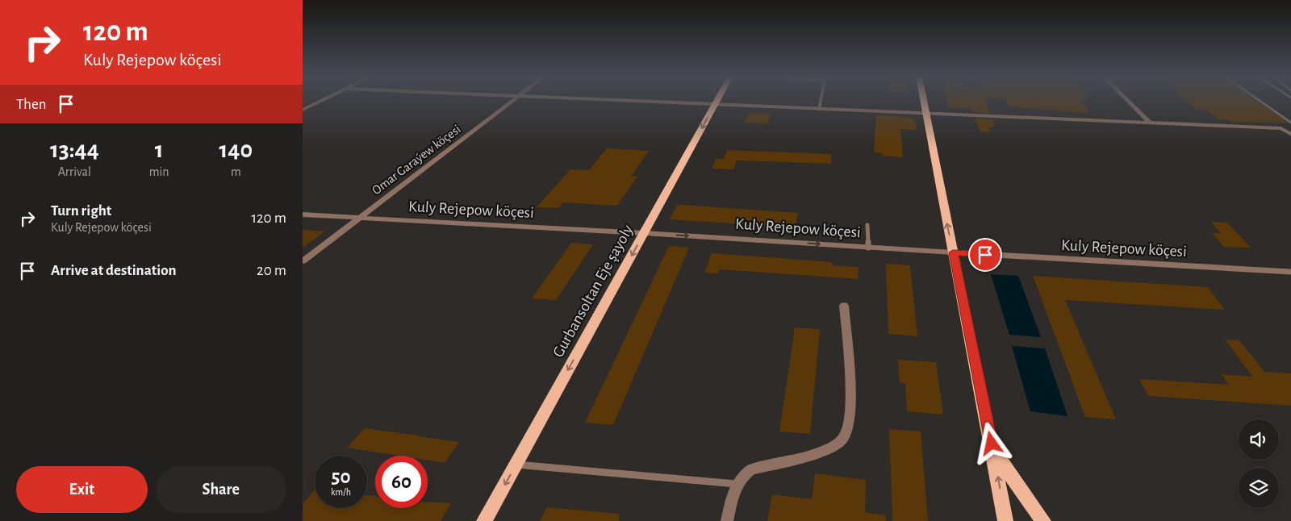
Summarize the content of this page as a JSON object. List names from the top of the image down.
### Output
{
  "streets": {
    "main road": ["Gurbansoltan Eje şayoly"],
    "street": ["Omar Garaýew köçesi", "Kuly Rejepow köçesi"]
  },
  "crossings": [
    ["Omar Garaýew köçesi", "Kuly Rejepow köçesi"],
    ["Kuly Rejepow köçesi", "Gurbansoltan Eje şayoly"]
  ],
  "one_way": ["Gurbansoltan Eje şayoly"],
  "page": {
    "turn": ["120 m", "Kuly Rejepow köçesi"],
    "then": "Then",
    "eta": [
      "13:44",
      "Arrival",
      "1",
      "min",
      "140",
      "m"
    ],
    "list": [
      {
        "name": "Turn right",
        "note": "Kuly Rejepow köçesi",
        "value": "120 m"
      },
      {
        "name": "Arrive at destination",
        "value": "20 m"
      }
    ],
    "speed": "50 km/h",
    "limit": "60",
    "buttons": ["Exit", "Share"]
  }
}
